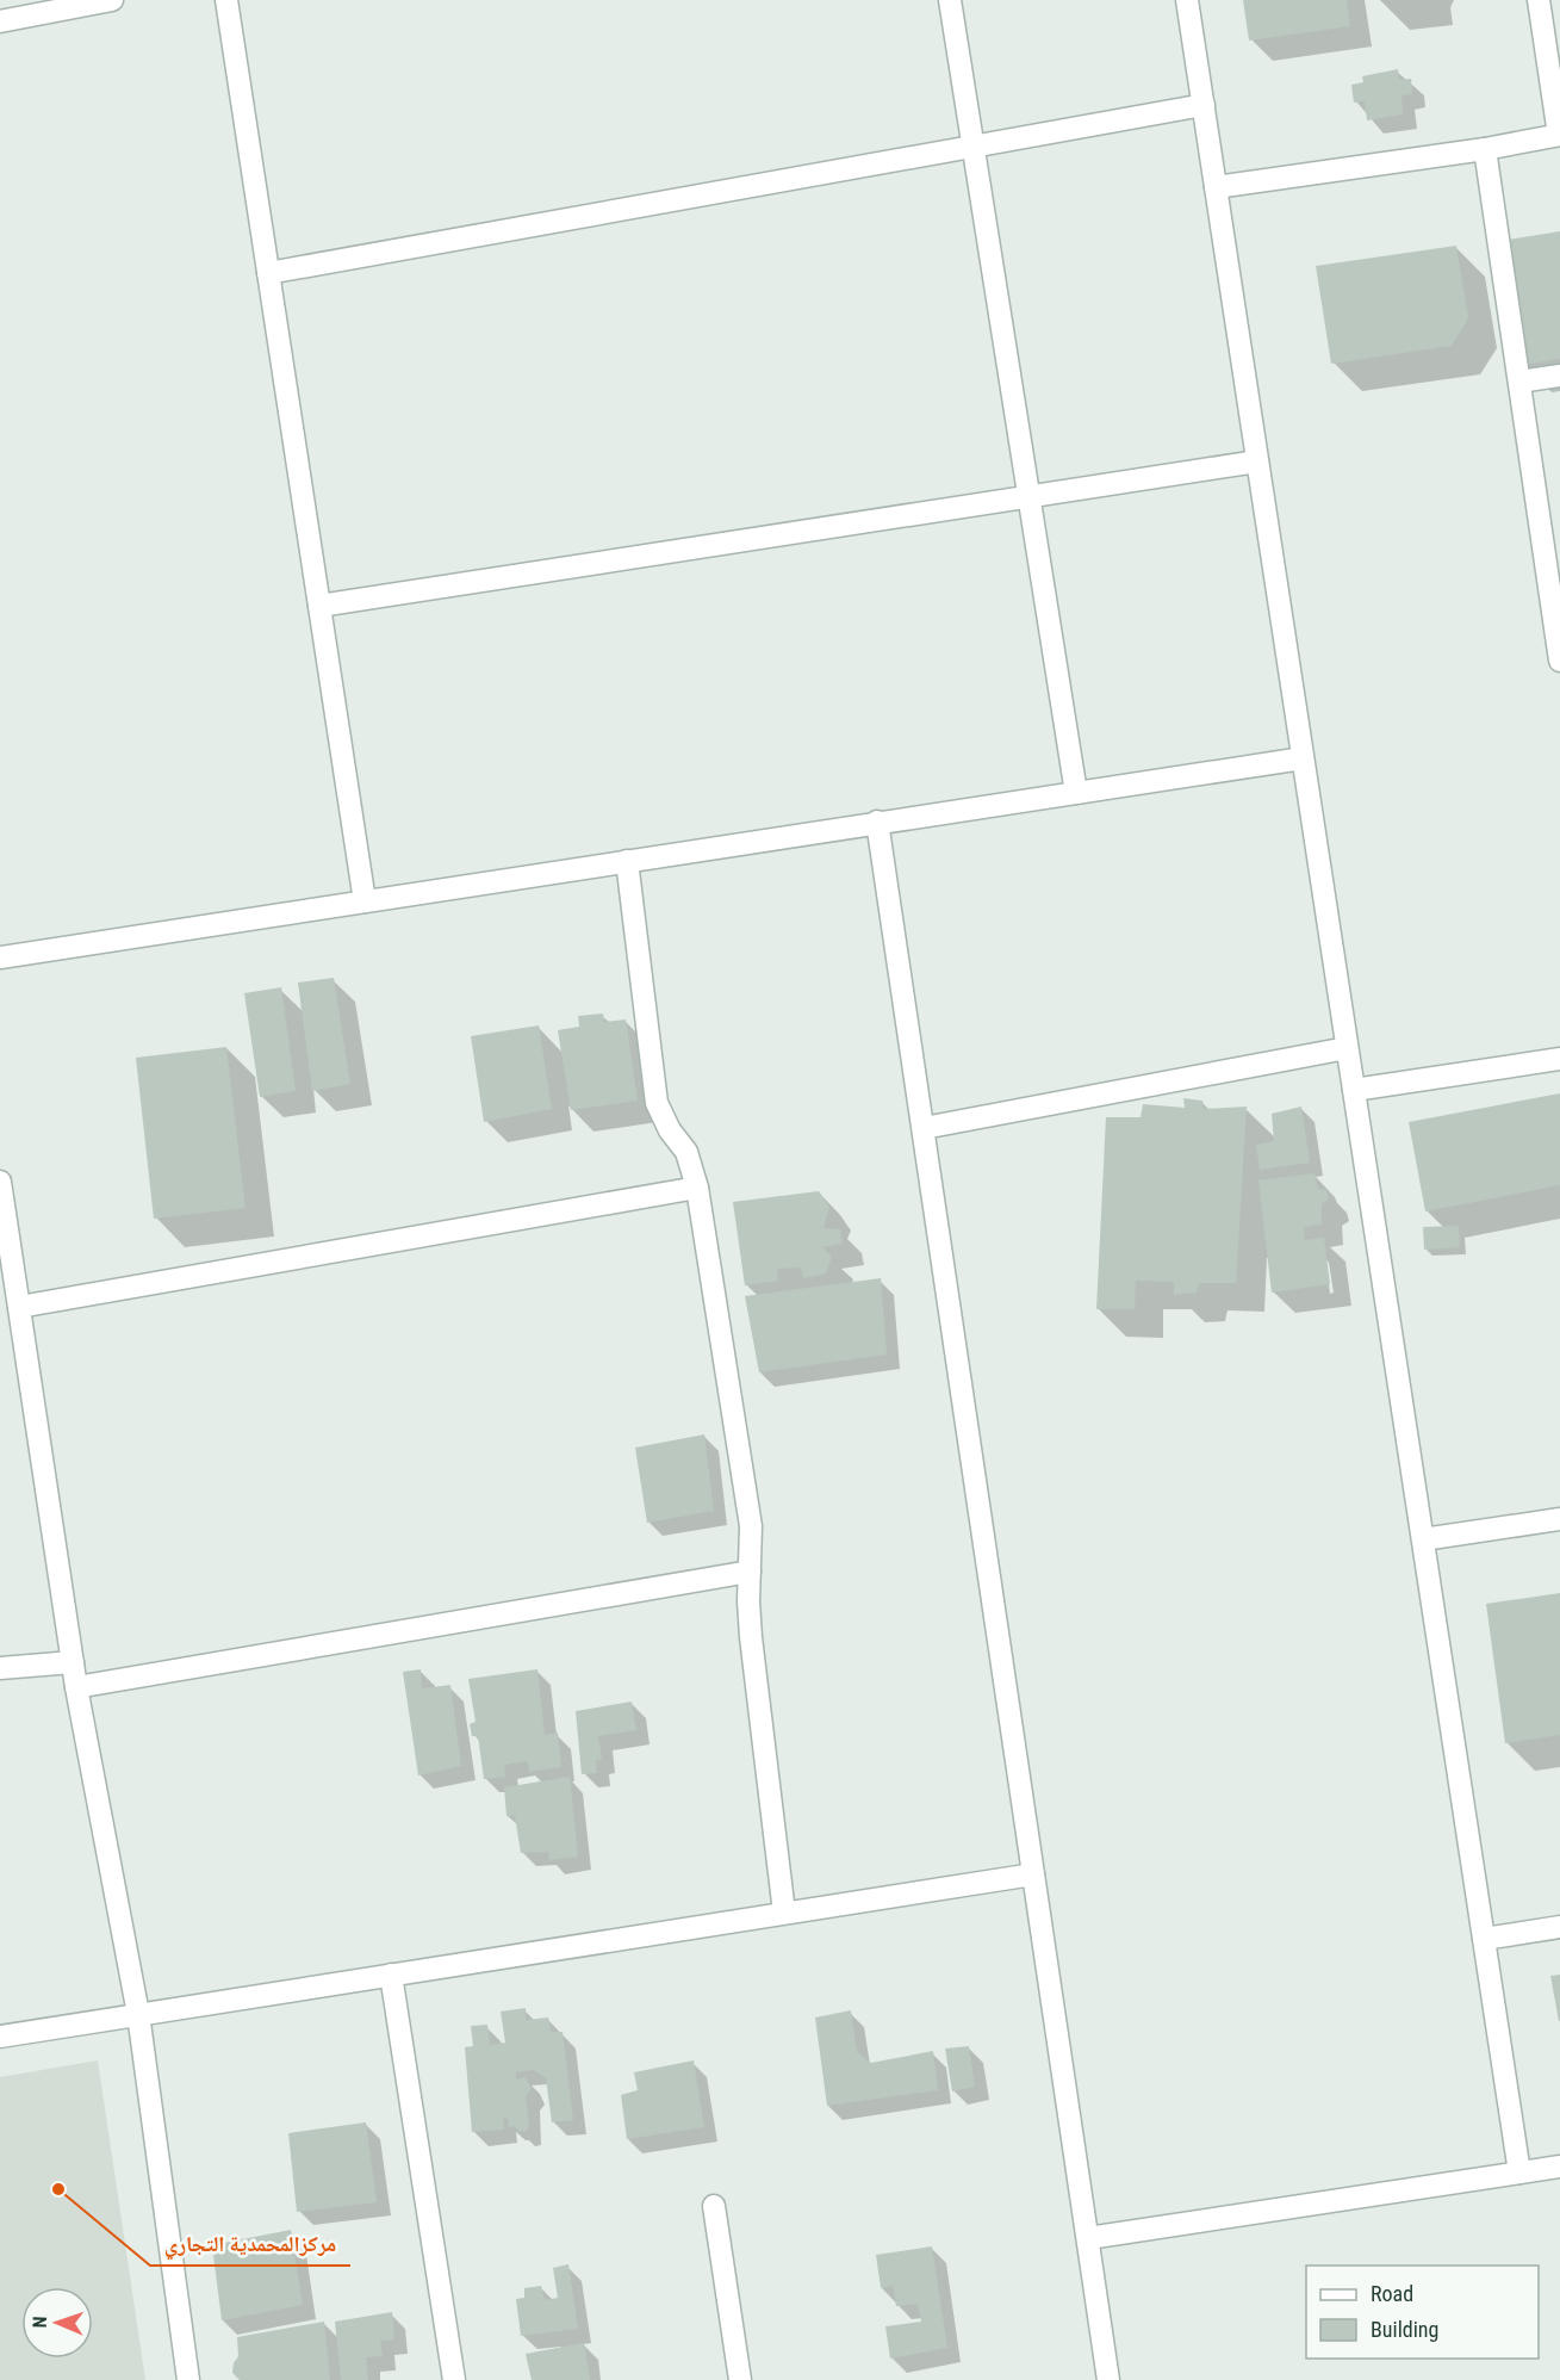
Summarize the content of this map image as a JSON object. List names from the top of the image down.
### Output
{
  "places": ["مركزالمحمدية التجاري"],
  "legend": ["Road", "Building"],
  "north": "left"
}
